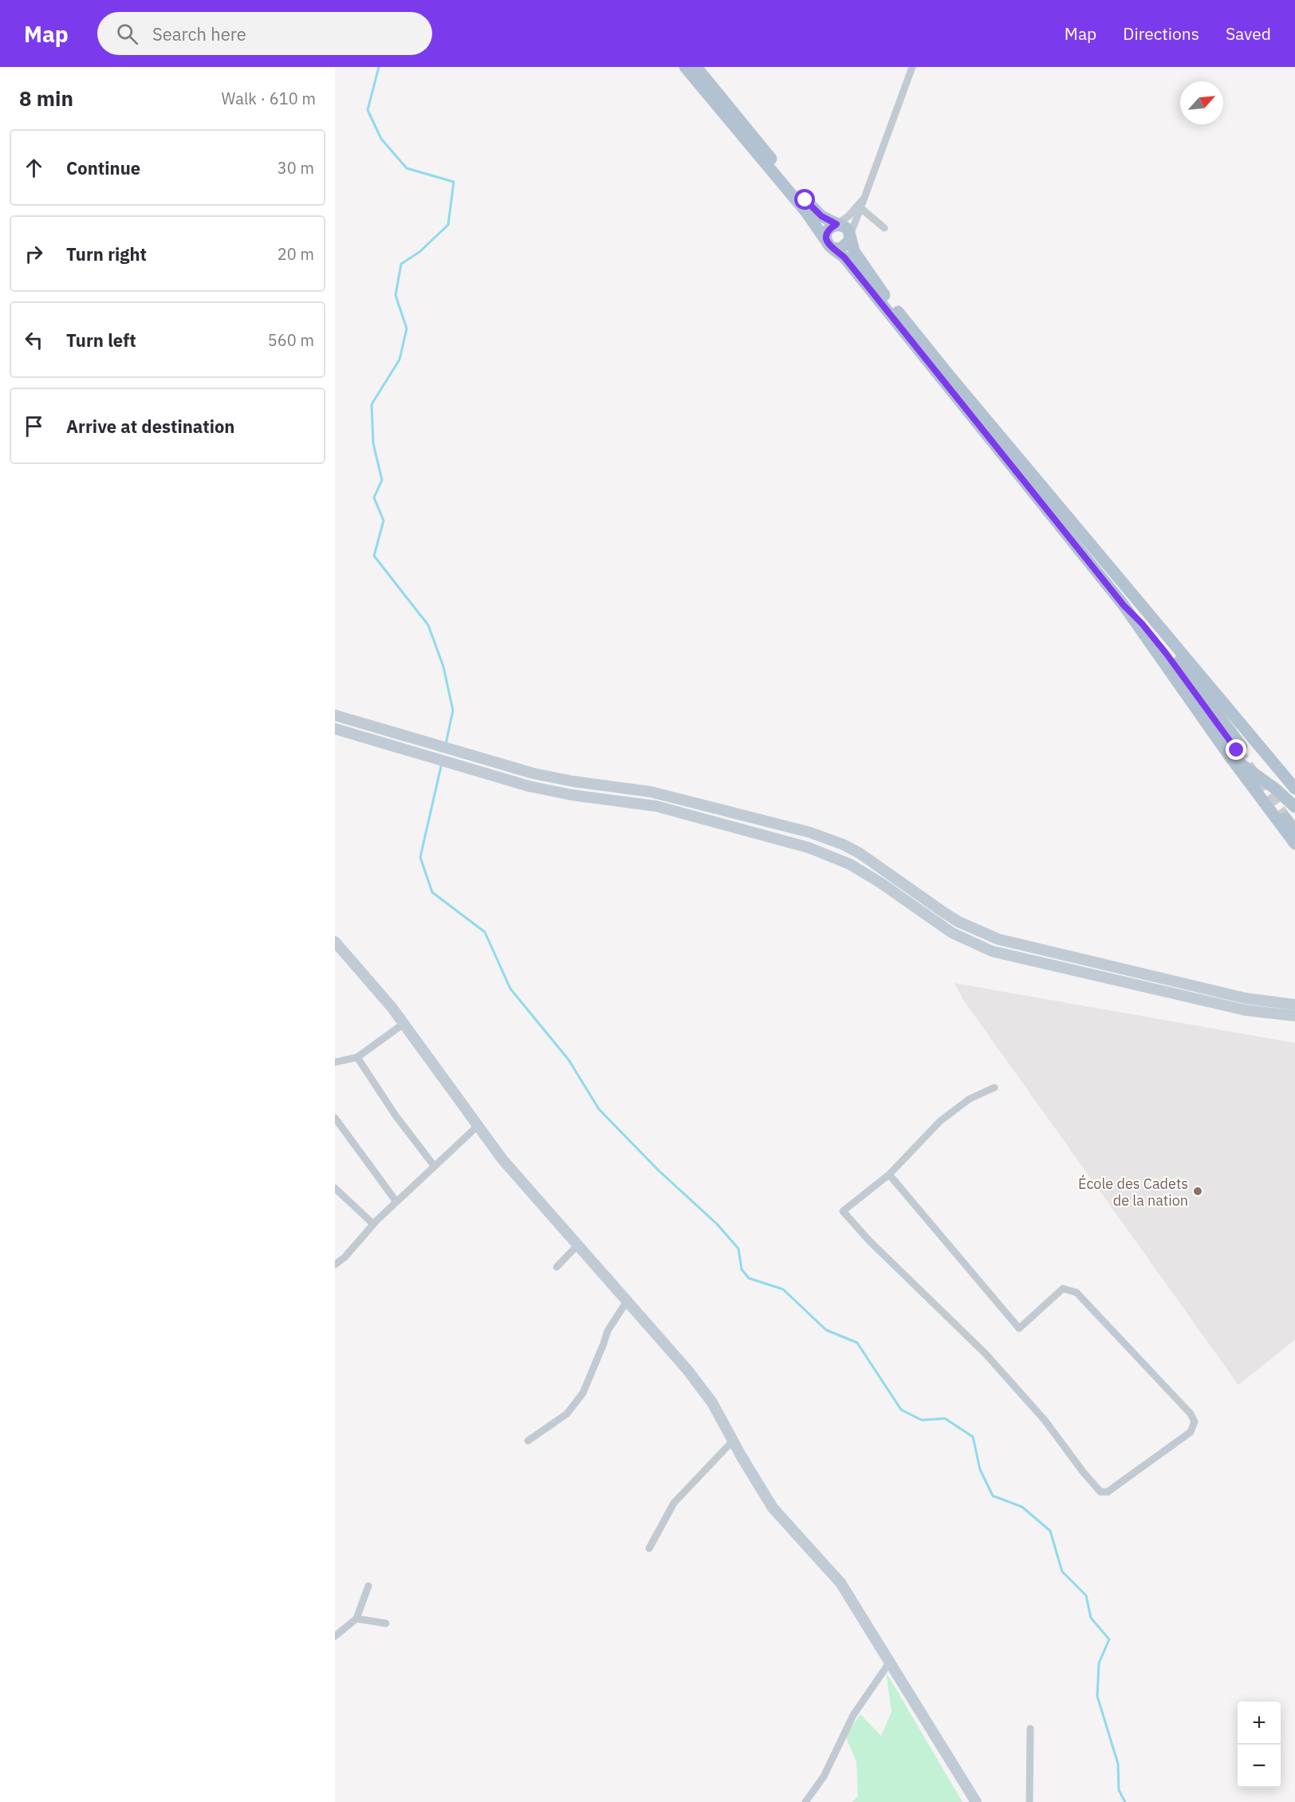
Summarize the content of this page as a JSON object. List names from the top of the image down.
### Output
{
  "places": ["École des Cadets de la nation"],
  "north": "top right",
  "page": {
    "header": "Map",
    "search": "Search here",
    "nav": ["Map", "Directions", "Saved"],
    "heading": ["8 min", "Walk · 610 m"],
    "list": [
      ["Continue", "30 m"],
      ["Turn right", "20 m"],
      ["Turn left", "560 m"],
      "Arrive at destination"
    ],
    "map_buttons": ["+", "−"]
  }
}
